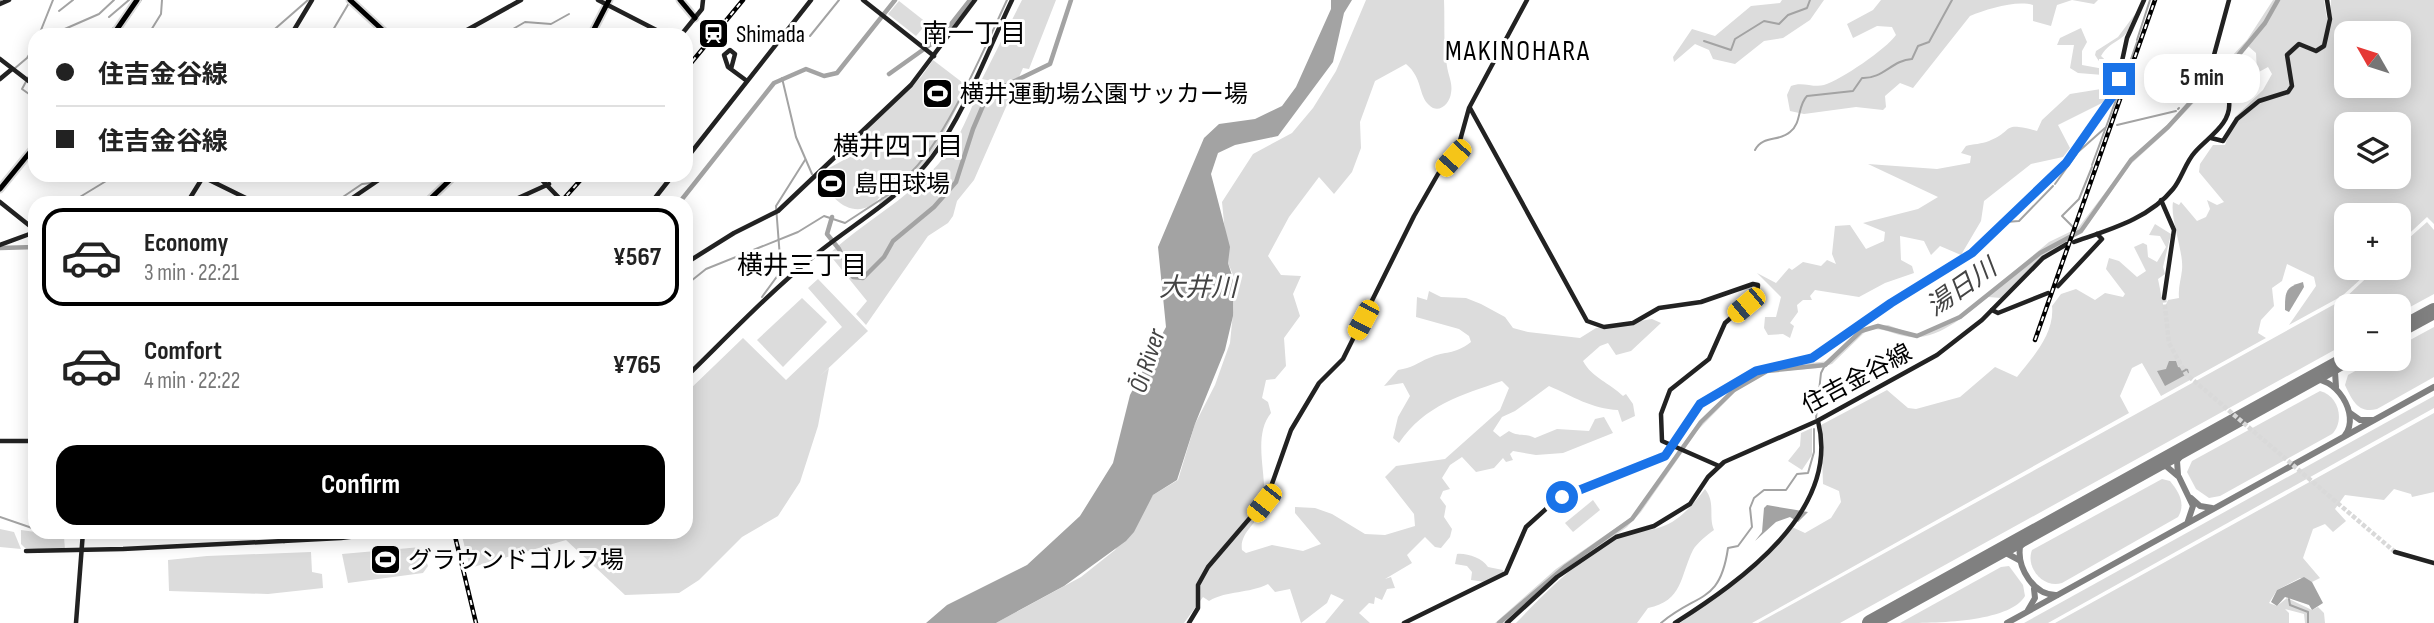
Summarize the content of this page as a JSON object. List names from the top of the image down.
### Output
{
  "streets": {
    "street": ["住吉金谷線"]
  },
  "districts": [
    "南一丁目",
    "MAKINOHARA",
    "横井四丁目",
    "横井三丁目"
  ],
  "water": ["大井川", "湯日川", "Ōi River"],
  "places": {
    "station": ["Shimada"],
    "sports": ["横井運動場公園サッカー場", "島田球場", "グラウンドゴルフ場"]
  },
  "north": "top left",
  "page": {
    "map_buttons": ["+", "−"],
    "banner": ["住吉金谷線", "住吉金谷線"],
    "bubble": "5 min",
    "list": [
      {
        "name": "Economy",
        "note": "3 min · 22:21",
        "value": "¥567"
      },
      {
        "name": "Comfort",
        "note": "4 min · 22:22",
        "value": "¥765"
      }
    ],
    "buttons": "Confirm"
  }
}
